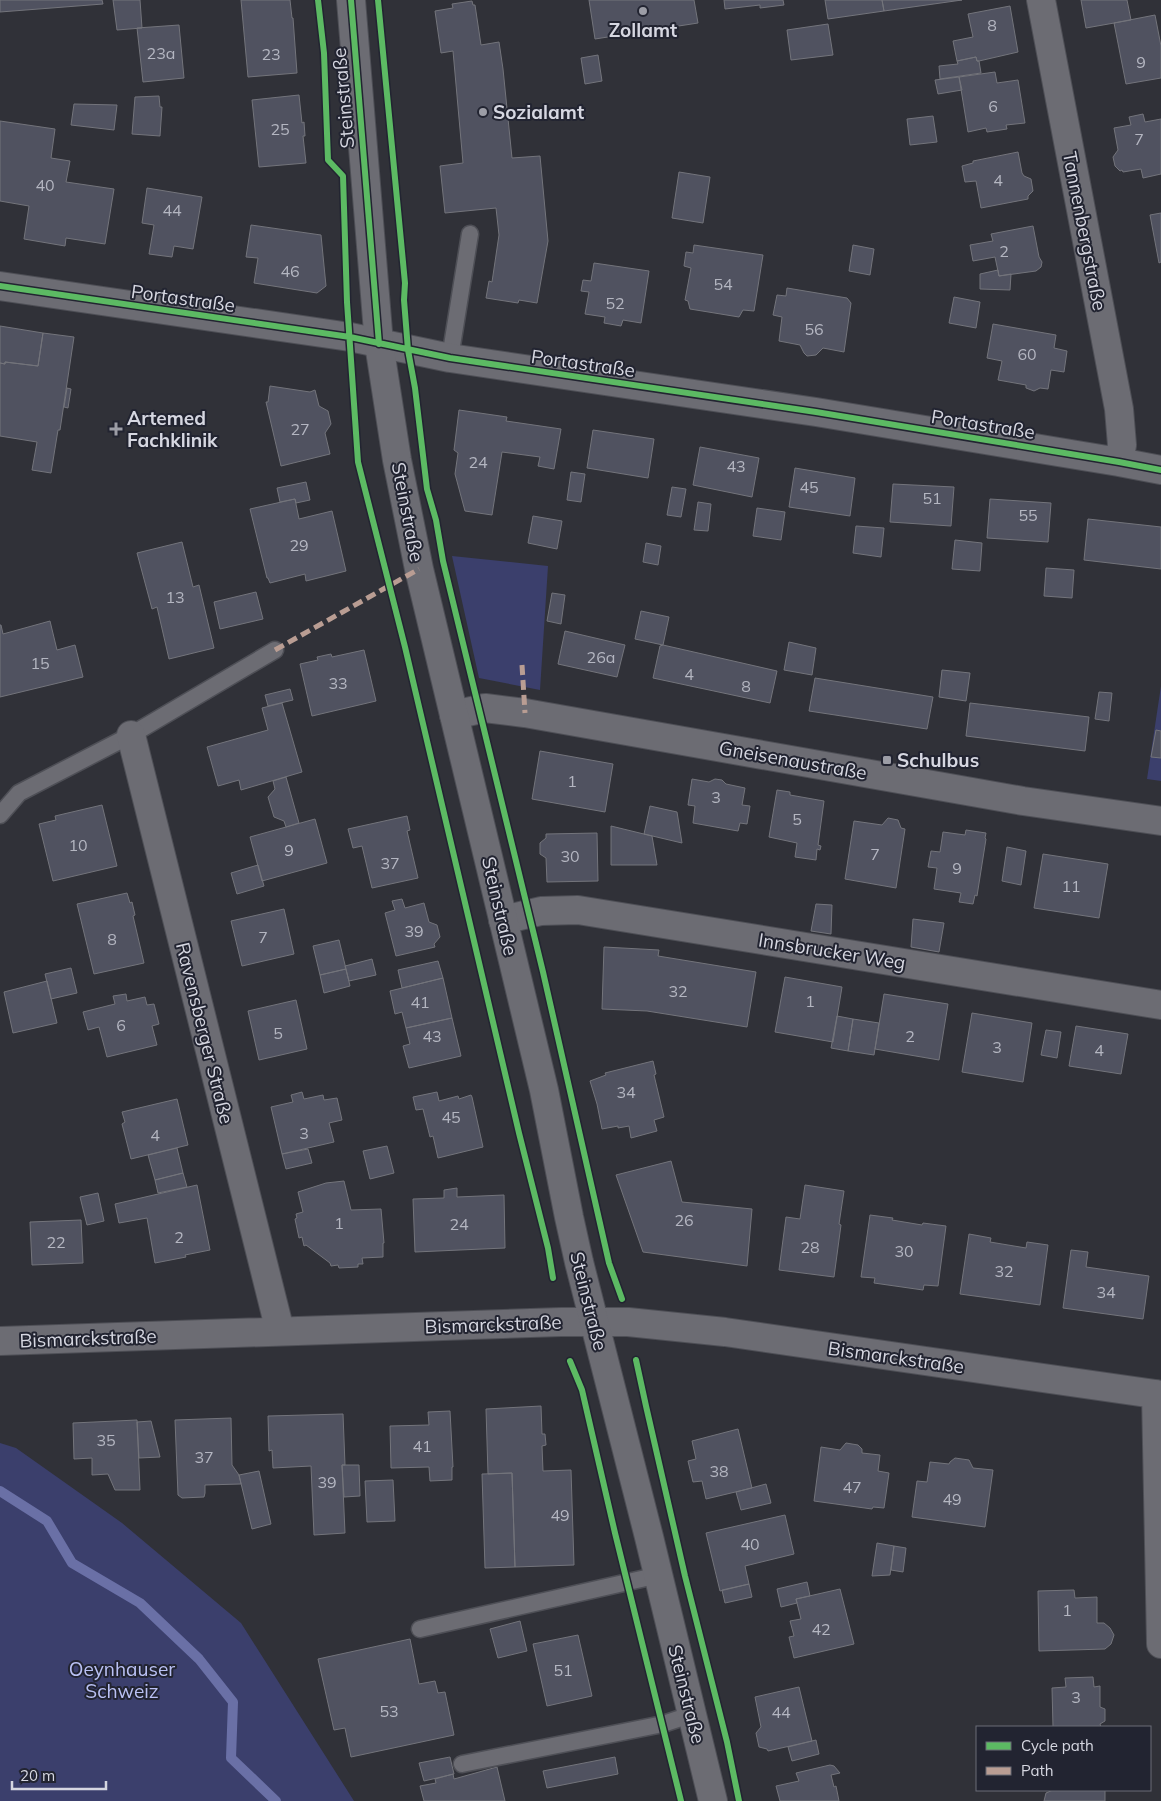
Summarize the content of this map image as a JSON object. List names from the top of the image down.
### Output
{
  "streets": {
    "street": [
      "Steinstraße",
      "Tannenbergstraße",
      "Portastraße",
      "Gneisenaustraße",
      "Innsbrucker Weg",
      "Ravensberger Straße",
      "Bismarckstraße"
    ]
  },
  "crossings": [
    ["Steinstraße", "Portastraße"],
    ["Steinstraße", "Gneisenaustraße"],
    ["Steinstraße", "Innsbrucker Weg"],
    ["Steinstraße", "Bismarckstraße"],
    ["Tannenbergstraße", "Portastraße"],
    ["Ravensberger Straße", "Bismarckstraße"]
  ],
  "parks": ["Oeynhauser Schweiz"],
  "places": {
    "other": ["Zollamt", "Sozialamt"],
    "health": ["Artemed Fachklinik"],
    "transit": ["Schulbus"]
  },
  "house_numbers": [
    "8",
    "23a",
    "23",
    "9",
    "6",
    "25",
    "7",
    "4",
    "40",
    "44",
    "2",
    "46",
    "54",
    "52",
    "56",
    "60",
    "27",
    "24",
    "43",
    "45",
    "51",
    "55",
    "29",
    "13",
    "26a",
    "15",
    "4",
    "33",
    "8",
    "1",
    "3",
    "5",
    "10",
    "9",
    "7",
    "30",
    "37",
    "9",
    "11",
    "39",
    "7",
    "8",
    "32",
    "1",
    "41",
    "6",
    "5",
    "43",
    "2",
    "3",
    "4",
    "34",
    "45",
    "3",
    "4",
    "26",
    "1",
    "24",
    "2",
    "22",
    "28",
    "30",
    "32",
    "34",
    "35",
    "41",
    "37",
    "38",
    "39",
    "47",
    "49",
    "49",
    "40",
    "1",
    "42",
    "51",
    "3",
    "53",
    "44"
  ],
  "legend": ["Cycle path", "Path"],
  "scale_bar": "20 m"
}
